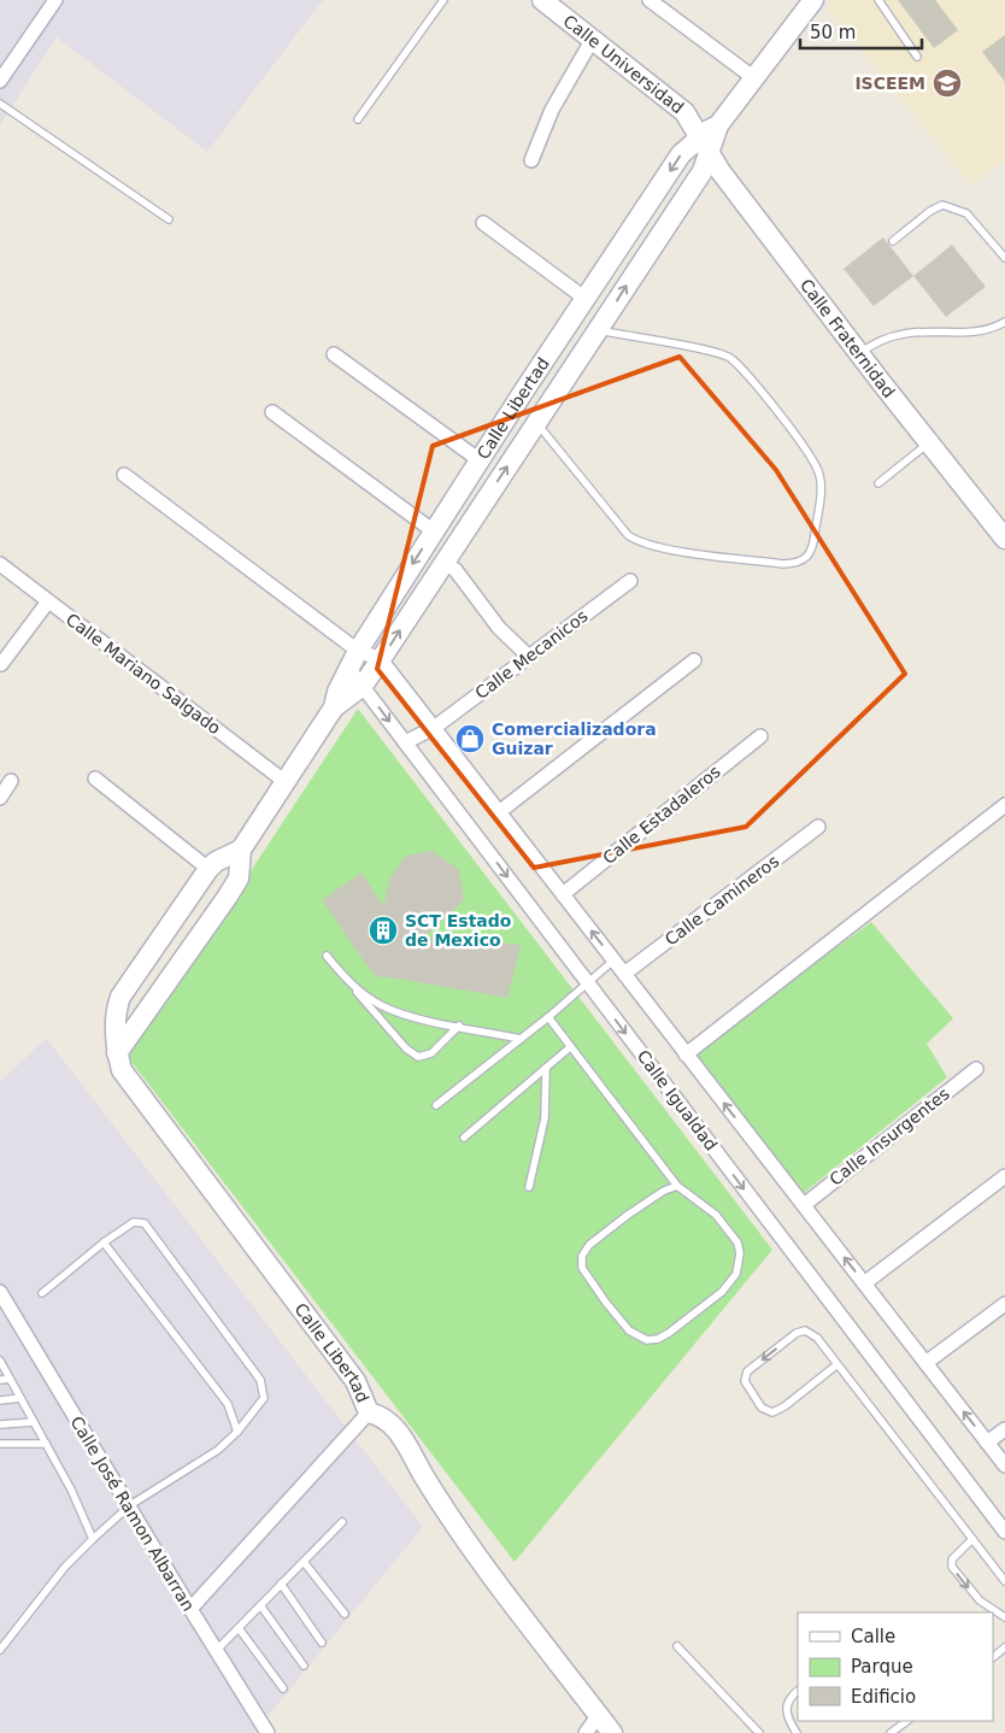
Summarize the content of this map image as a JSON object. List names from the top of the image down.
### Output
{
  "streets": {
    "main road": ["Calle Universidad", "Calle Fraternidad", "Calle Libertad"],
    "street": [
      "Calle Mecanicos",
      "Calle Mariano Salgado",
      "Calle Estadaleros",
      "Calle Camineros",
      "Calle Igualdad",
      "Calle Insurgentes",
      "Calle José Ramon Albarran"
    ]
  },
  "crossings": [
    ["Calle Universidad", "Calle Fraternidad"],
    ["Calle Universidad", "Calle Libertad"],
    ["Calle Fraternidad", "Calle Libertad"],
    ["Calle Libertad", "Calle Mariano Salgado"],
    ["Calle Libertad", "Calle Igualdad"],
    ["Calle Mecanicos", "Calle Igualdad"],
    ["Calle Estadaleros", "Calle Igualdad"],
    ["Calle Camineros", "Calle Igualdad"],
    ["Calle Igualdad", "Calle Insurgentes"]
  ],
  "places": {
    "school or university": ["ISCEEM"],
    "shop": ["Comercializadora Guizar"],
    "building": ["SCT Estado de Mexico"]
  },
  "legend": ["Calle", "Parque", "Edificio"],
  "scale_bar": "50 m"
}
